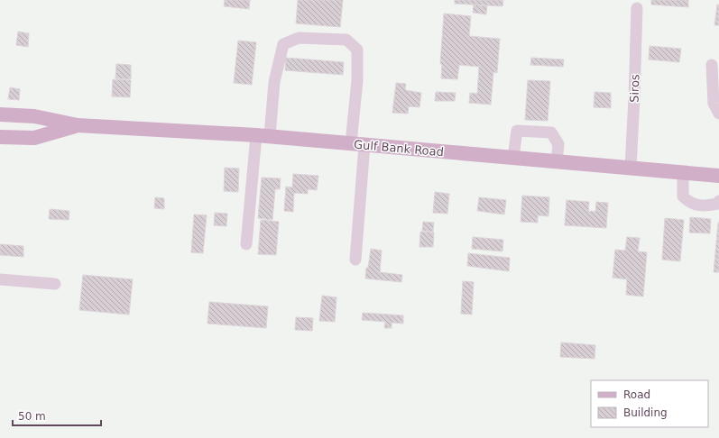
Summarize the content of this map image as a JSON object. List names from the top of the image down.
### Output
{
  "streets": {
    "main road": ["Gulf Bank Road"],
    "lane": ["Siros"]
  },
  "crossings": [
    ["Siros", "Gulf Bank Road"]
  ],
  "legend": ["Road", "Building"],
  "scale_bar": "50 m"
}
